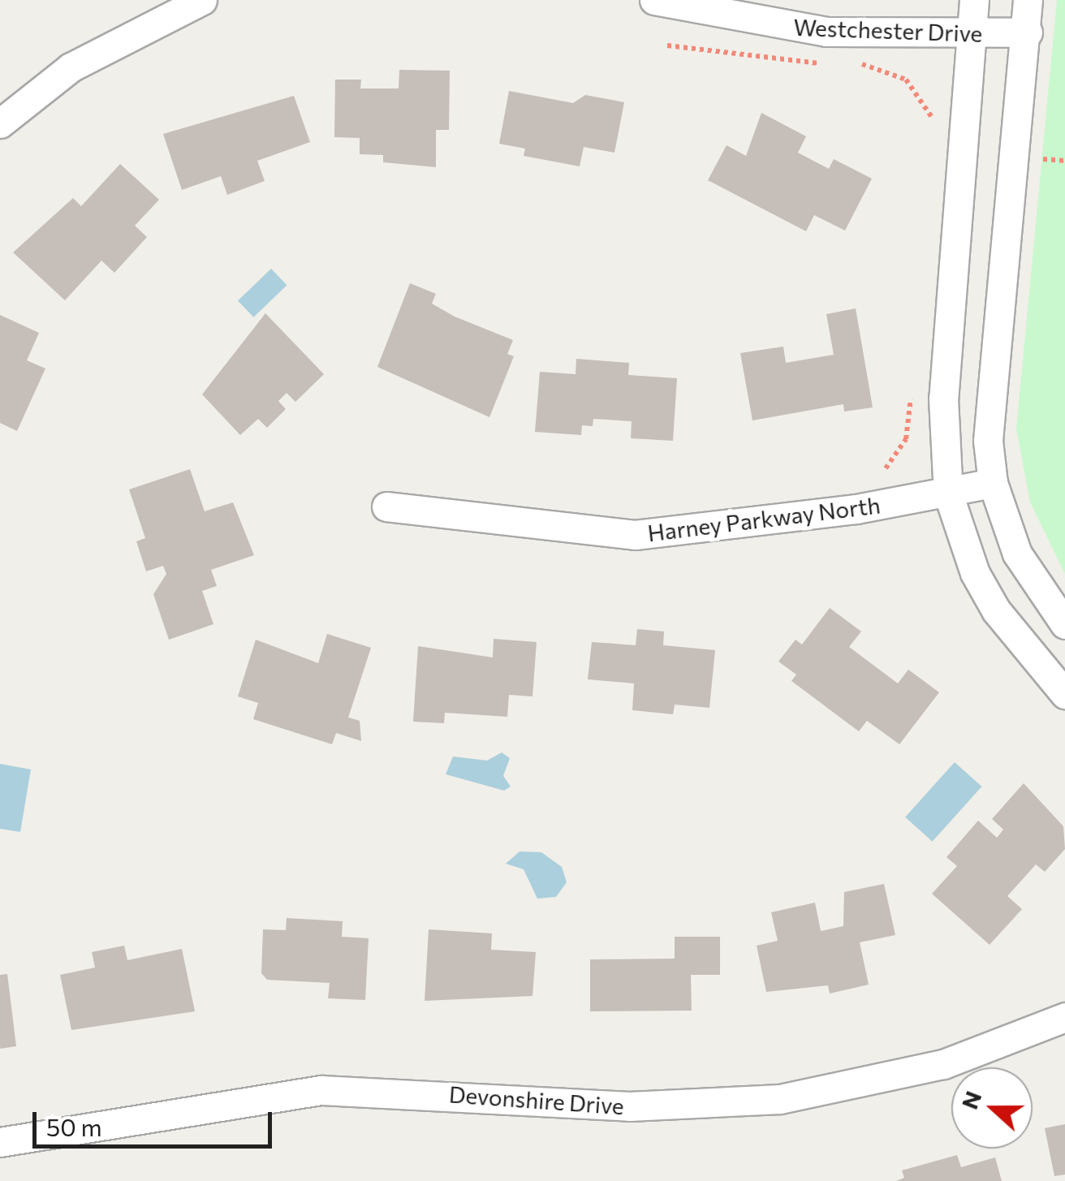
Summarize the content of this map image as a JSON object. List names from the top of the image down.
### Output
{
  "streets": {
    "street": ["Westchester Drive", "Harney Parkway North", "Devonshire Drive"]
  },
  "scale_bar": "50 m",
  "north": "left"
}
